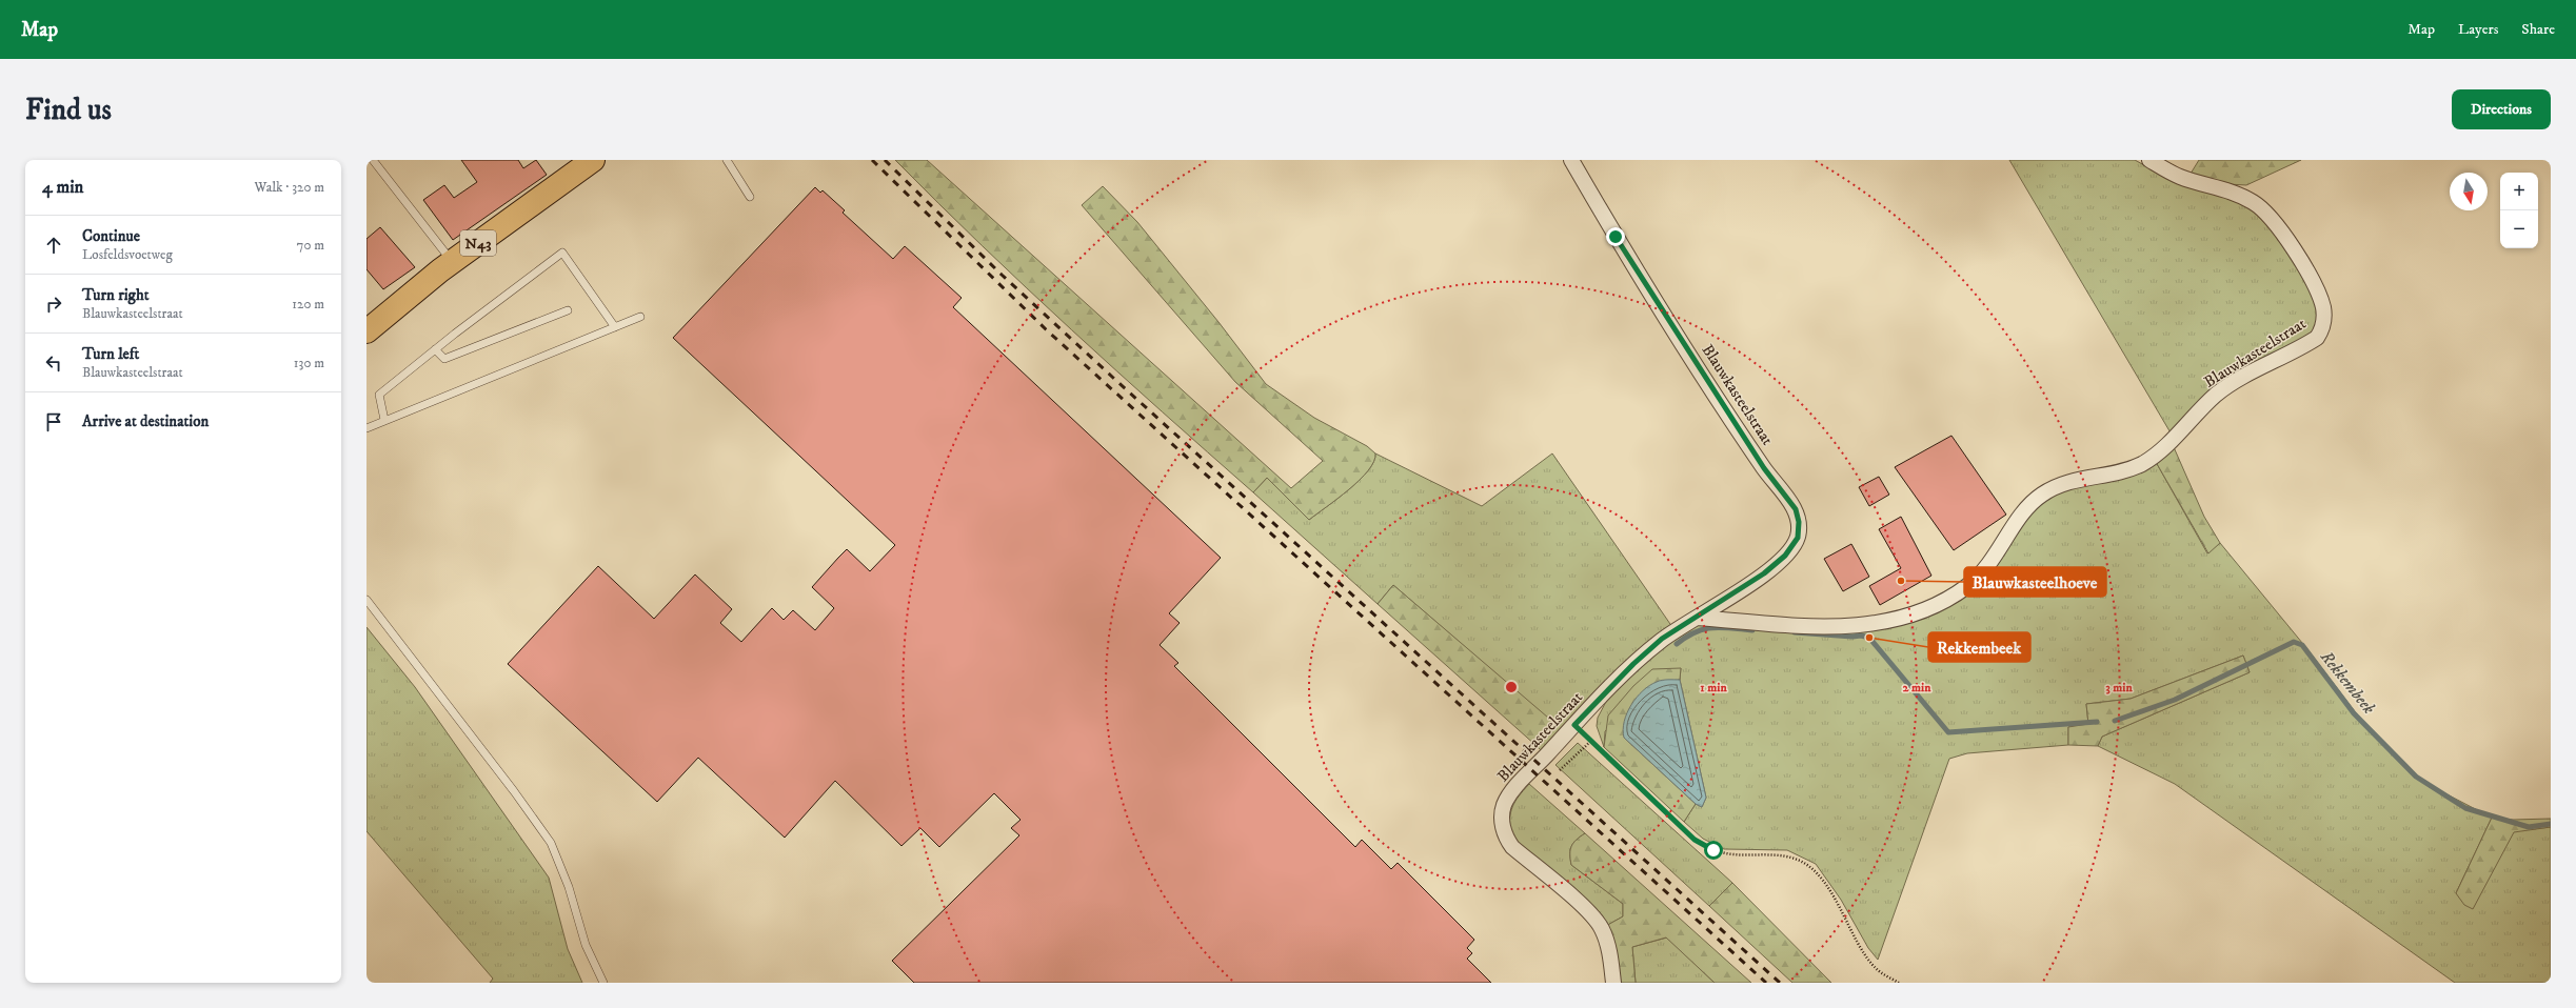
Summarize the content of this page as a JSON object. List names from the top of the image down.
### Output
{
  "streets": {
    "main road": ["N43"],
    "street": ["Blauwkasteelstraat"]
  },
  "water": ["Rekkembeek"],
  "places": ["Blauwkasteelhoeve", "Rekkembeek"],
  "north": "bottom",
  "page": {
    "header": "Map",
    "nav": ["Map", "Layers", "Share"],
    "buttons": "Directions",
    "title": "Find us",
    "heading": ["4 min", "Walk · 320 m"],
    "map_buttons": ["+", "−"],
    "list": [
      ["Continue", "Losfeldsvoetweg", "70 m"],
      ["Turn right", "Blauwkasteelstraat", "120 m"],
      ["Turn left", "Blauwkasteelstraat", "130 m"],
      "Arrive at destination"
    ]
  },
  "rings": ["1 min", "2 min", "3 min"]
}
